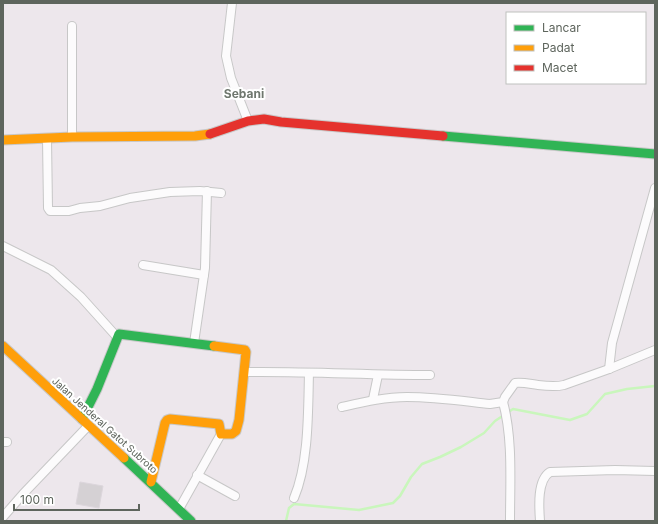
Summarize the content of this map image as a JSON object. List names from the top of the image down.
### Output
{
  "streets": {
    "main road": ["Jalan Jenderal Gatot Subroto"]
  },
  "districts": ["Sebani"],
  "legend": ["Lancar", "Padat", "Macet"],
  "scale_bar": "100 m"
}
